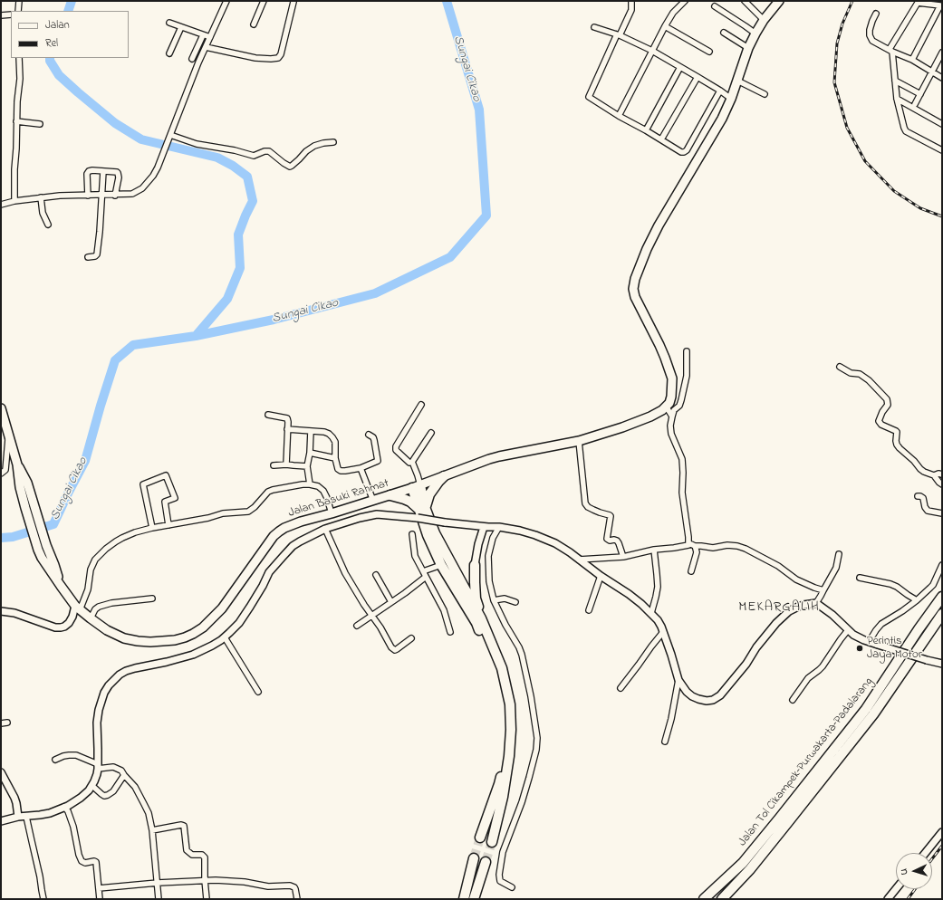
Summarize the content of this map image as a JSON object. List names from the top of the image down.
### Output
{
  "streets": {
    "highway": ["Jalan Basuki Rahmat", "Jalan Tol Cikampek–Purwakarta–Padalarang"]
  },
  "districts": ["MEKARGALIH"],
  "water": ["Sungai Cikao"],
  "places": ["Perintis Jaya Motor"],
  "legend": ["Jalan", "Rel"],
  "north": "left"
}
